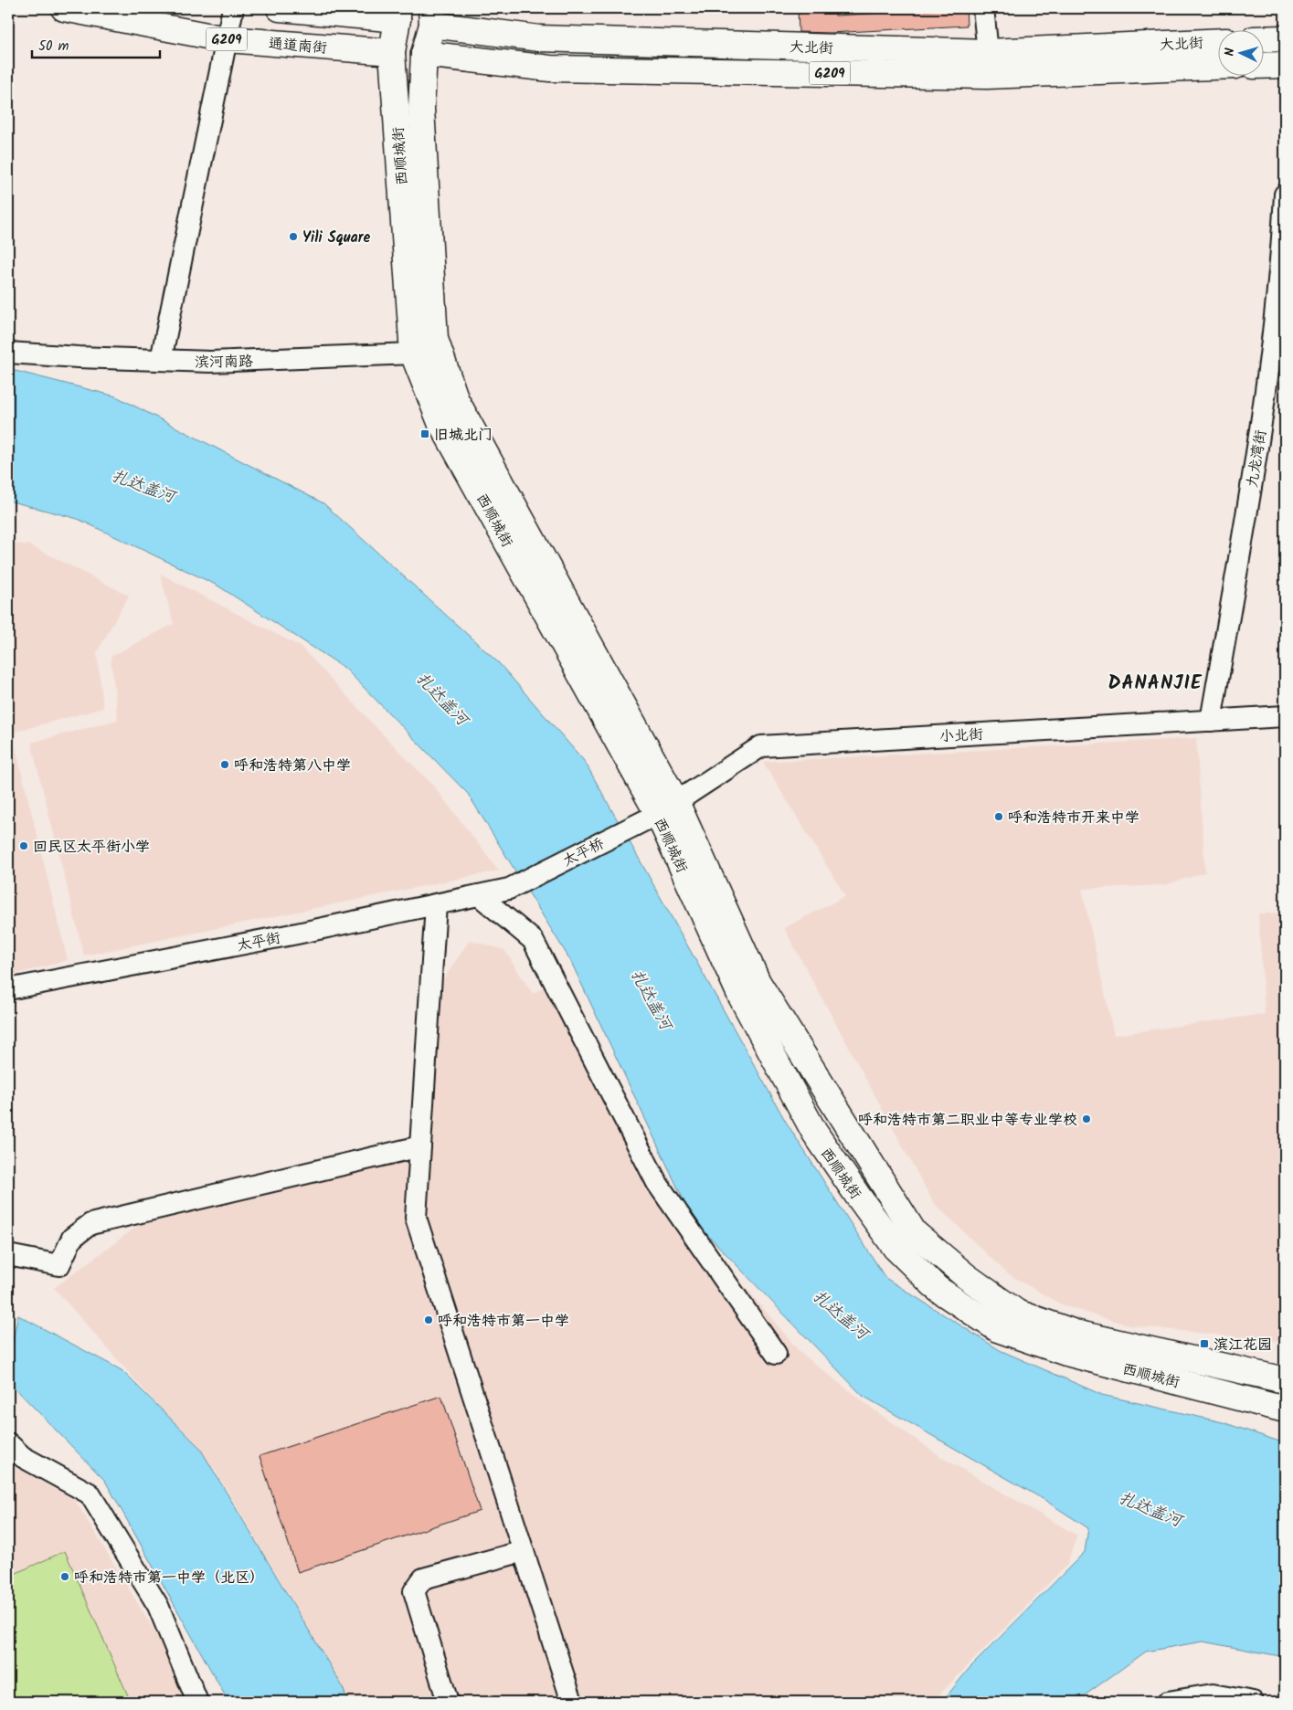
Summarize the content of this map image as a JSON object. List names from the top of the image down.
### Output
{
  "streets": {
    "main road": [
      "G209",
      "大北街",
      "通道南街",
      "西顺城街"
    ],
    "street": [
      "滨河南路",
      "九龙湾街",
      "小北街",
      "太平桥",
      "太平街"
    ]
  },
  "crossings": [
    ["大北街", "通道南街"],
    ["大北街", "西顺城街"],
    ["通道南街", "西顺城街"],
    ["西顺城街", "滨河南路"],
    ["西顺城街", "小北街"],
    ["西顺城街", "太平桥"],
    ["九龙湾街", "小北街"],
    ["小北街", "太平桥"],
    ["太平桥", "太平街"]
  ],
  "districts": ["DANANJIE"],
  "water": ["扎达盖河"],
  "places": {
    "other": [
      "Yili Square",
      "呼和浩特第八中学",
      "呼和浩特市开来中学",
      "回民区太平街小学",
      "呼和浩特市第二职业中等专业学校",
      "呼和浩特市第一中学",
      "呼和浩特市第一中学（北区）"
    ],
    "transit": ["旧城北门", "滨江花园"]
  },
  "scale_bar": "50 m",
  "north": "left"
}
